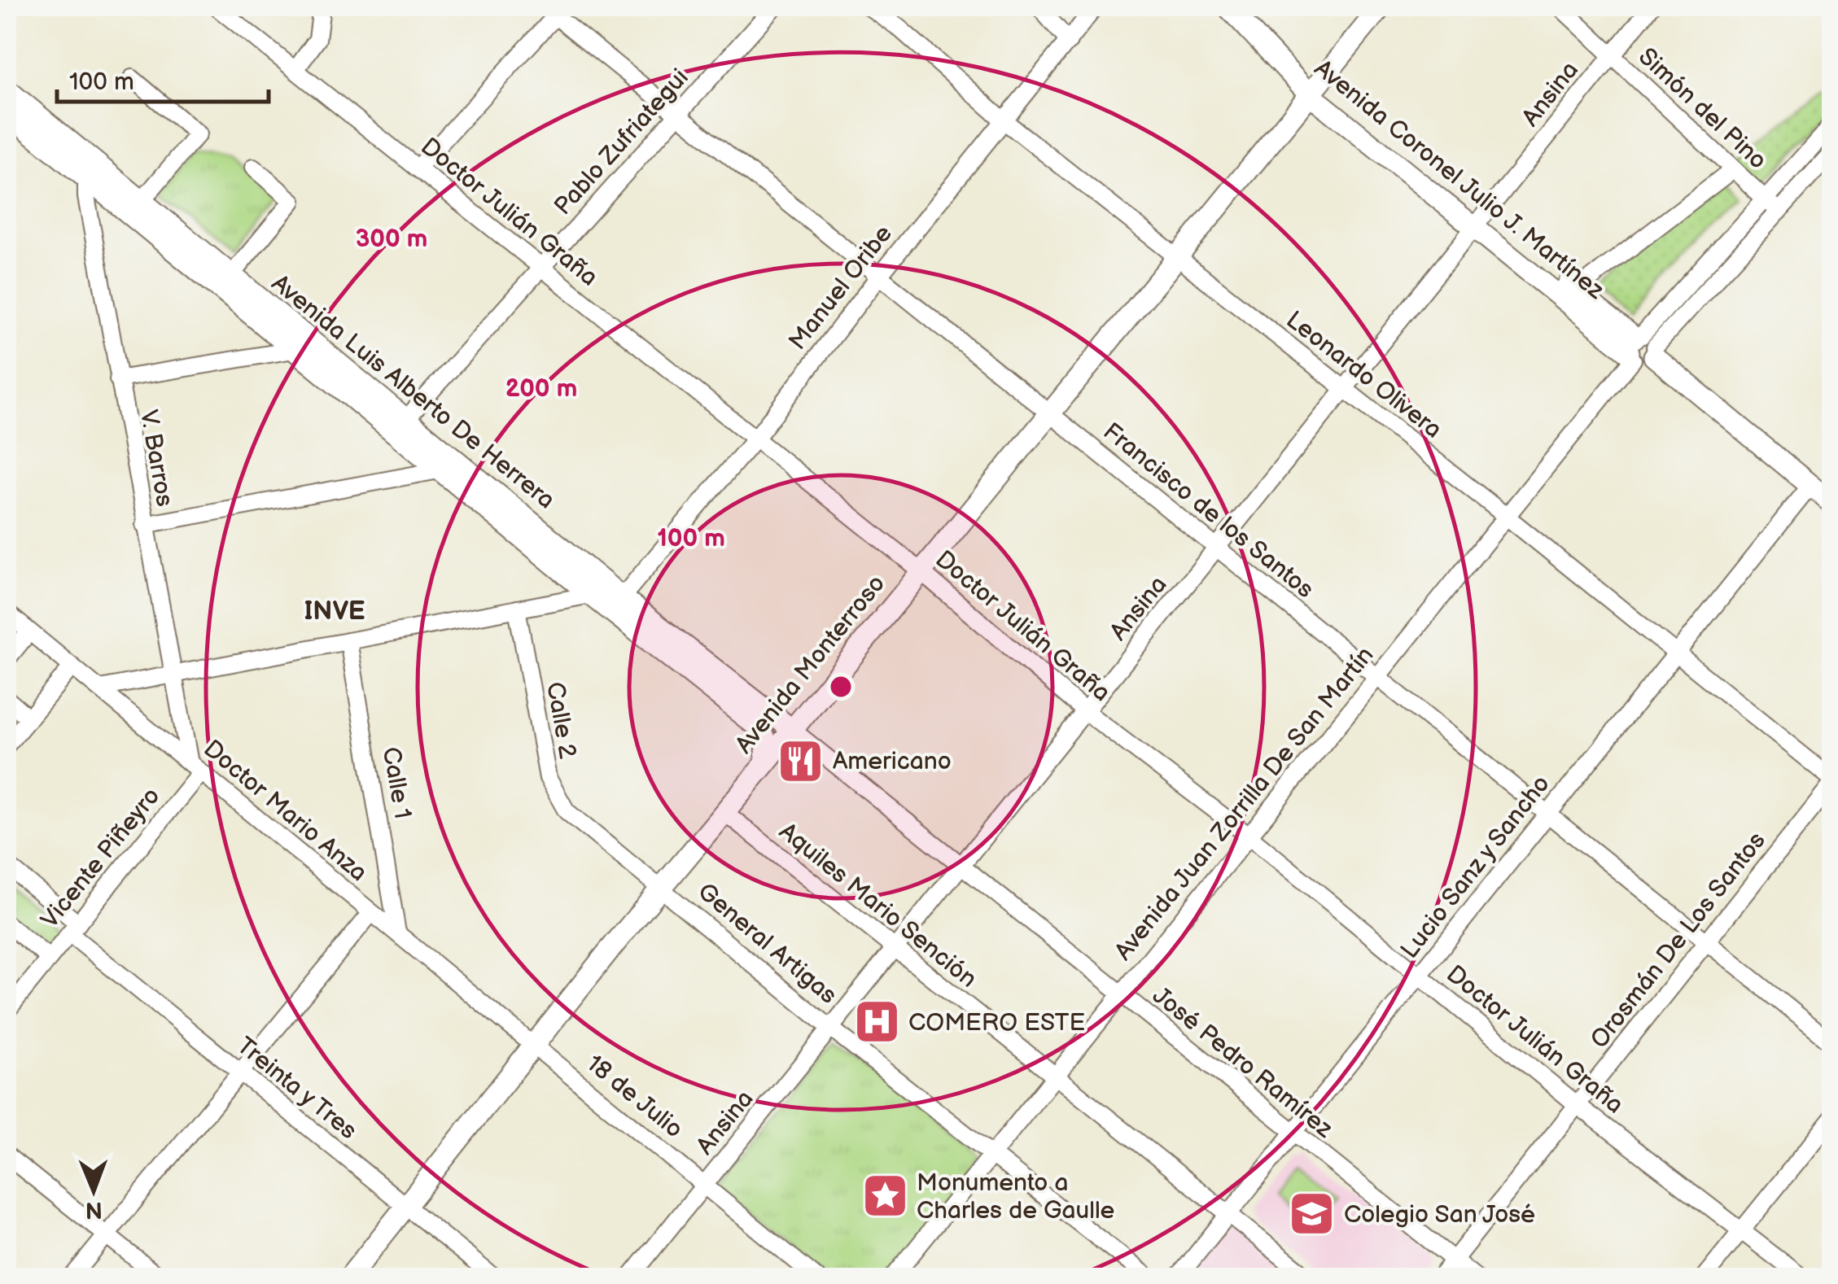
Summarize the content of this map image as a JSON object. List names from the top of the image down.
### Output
{
  "streets": {
    "street": [
      "Ansina",
      "Simón del Pino",
      "Pablo Zufriategui",
      "Avenida Coronel Julio J. Martínez",
      "Doctor Julián Graña",
      "Manuel Oribe",
      "Leonardo Olivera",
      "Avenida Luis Alberto De Herrera",
      "V. Barros",
      "Francisco de los Santos",
      "Avenida Monterroso",
      "Calle 2",
      "Calle 1",
      "Avenida Juan Zorrilla De San Martín",
      "Doctor Mario Anza",
      "Vicente Piñeyro",
      "Lucio Sanz y Sancho",
      "Aquiles Mario Sención",
      "Orosmán De Los Santos",
      "General Artigas",
      "José Pedro Ramírez",
      "Treinta y Tres",
      "18 de Julio"
    ]
  },
  "crossings": [
    ["Ansina", "Simón del Pino"],
    ["Ansina", "Avenida Coronel Julio J. Martínez"],
    ["Ansina", "Doctor Julián Graña"],
    ["Ansina", "Leonardo Olivera"],
    ["Ansina", "Francisco de los Santos"],
    ["Ansina", "Aquiles Mario Sención"],
    ["Ansina", "General Artigas"],
    ["Ansina", "José Pedro Ramírez"],
    ["Ansina", "18 de Julio"],
    ["Pablo Zufriategui", "Doctor Julián Graña"],
    ["Pablo Zufriategui", "Avenida Luis Alberto De Herrera"],
    ["Pablo Zufriategui", "Francisco de los Santos"],
    ["Avenida Coronel Julio J. Martínez", "Avenida Monterroso"],
    ["Avenida Coronel Julio J. Martínez", "Avenida Juan Zorrilla De San Martín"],
    ["Avenida Coronel Julio J. Martínez", "Lucio Sanz y Sancho"],
    ["Doctor Julián Graña", "Manuel Oribe"],
    ["Doctor Julián Graña", "Avenida Monterroso"],
    ["Doctor Julián Graña", "Avenida Juan Zorrilla De San Martín"],
    ["Doctor Julián Graña", "Lucio Sanz y Sancho"],
    ["Doctor Julián Graña", "Orosmán De Los Santos"],
    ["Manuel Oribe", "Leonardo Olivera"],
    ["Manuel Oribe", "Avenida Luis Alberto De Herrera"],
    ["Manuel Oribe", "Francisco de los Santos"],
    ["Leonardo Olivera", "Avenida Monterroso"],
    ["Leonardo Olivera", "Avenida Juan Zorrilla De San Martín"],
    ["Leonardo Olivera", "Lucio Sanz y Sancho"],
    ["Leonardo Olivera", "Orosmán De Los Santos"],
    ["Avenida Luis Alberto De Herrera", "V. Barros"],
    ["Avenida Luis Alberto De Herrera", "Avenida Monterroso"],
    ["Avenida Luis Alberto De Herrera", "José Pedro Ramírez"],
    ["V. Barros", "Doctor Mario Anza"],
    ["V. Barros", "Vicente Piñeyro"],
    ["Francisco de los Santos", "Avenida Monterroso"],
    ["Francisco de los Santos", "Avenida Juan Zorrilla De San Martín"],
    ["Francisco de los Santos", "Lucio Sanz y Sancho"],
    ["Francisco de los Santos", "Orosmán De Los Santos"],
    ["Avenida Monterroso", "Calle 2"],
    ["Avenida Monterroso", "Doctor Mario Anza"],
    ["Avenida Monterroso", "Aquiles Mario Sención"],
    ["Avenida Monterroso", "General Artigas"],
    ["Avenida Monterroso", "José Pedro Ramírez"],
    ["Avenida Monterroso", "Treinta y Tres"],
    ["Avenida Monterroso", "18 de Julio"],
    ["Calle 2", "General Artigas"],
    ["Calle 1", "Doctor Mario Anza"],
    ["Avenida Juan Zorrilla De San Martín", "Aquiles Mario Sención"],
    ["Avenida Juan Zorrilla De San Martín", "General Artigas"],
    ["Avenida Juan Zorrilla De San Martín", "José Pedro Ramírez"],
    ["Doctor Mario Anza", "Vicente Piñeyro"],
    ["Doctor Mario Anza", "18 de Julio"],
    ["Vicente Piñeyro", "Treinta y Tres"],
    ["Lucio Sanz y Sancho", "Aquiles Mario Sención"],
    ["Lucio Sanz y Sancho", "José Pedro Ramírez"],
    ["Orosmán De Los Santos", "José Pedro Ramírez"]
  ],
  "districts": ["INVE"],
  "places": {
    "restaurant": ["Americano"],
    "hospital": ["COMERO ESTE"],
    "place": ["Monumento a Charles de Gaulle"],
    "school or university": ["Colegio San José"]
  },
  "scale_bar": "100 m",
  "north": "bottom",
  "rings": ["300 m", "200 m", "100 m"]
}
